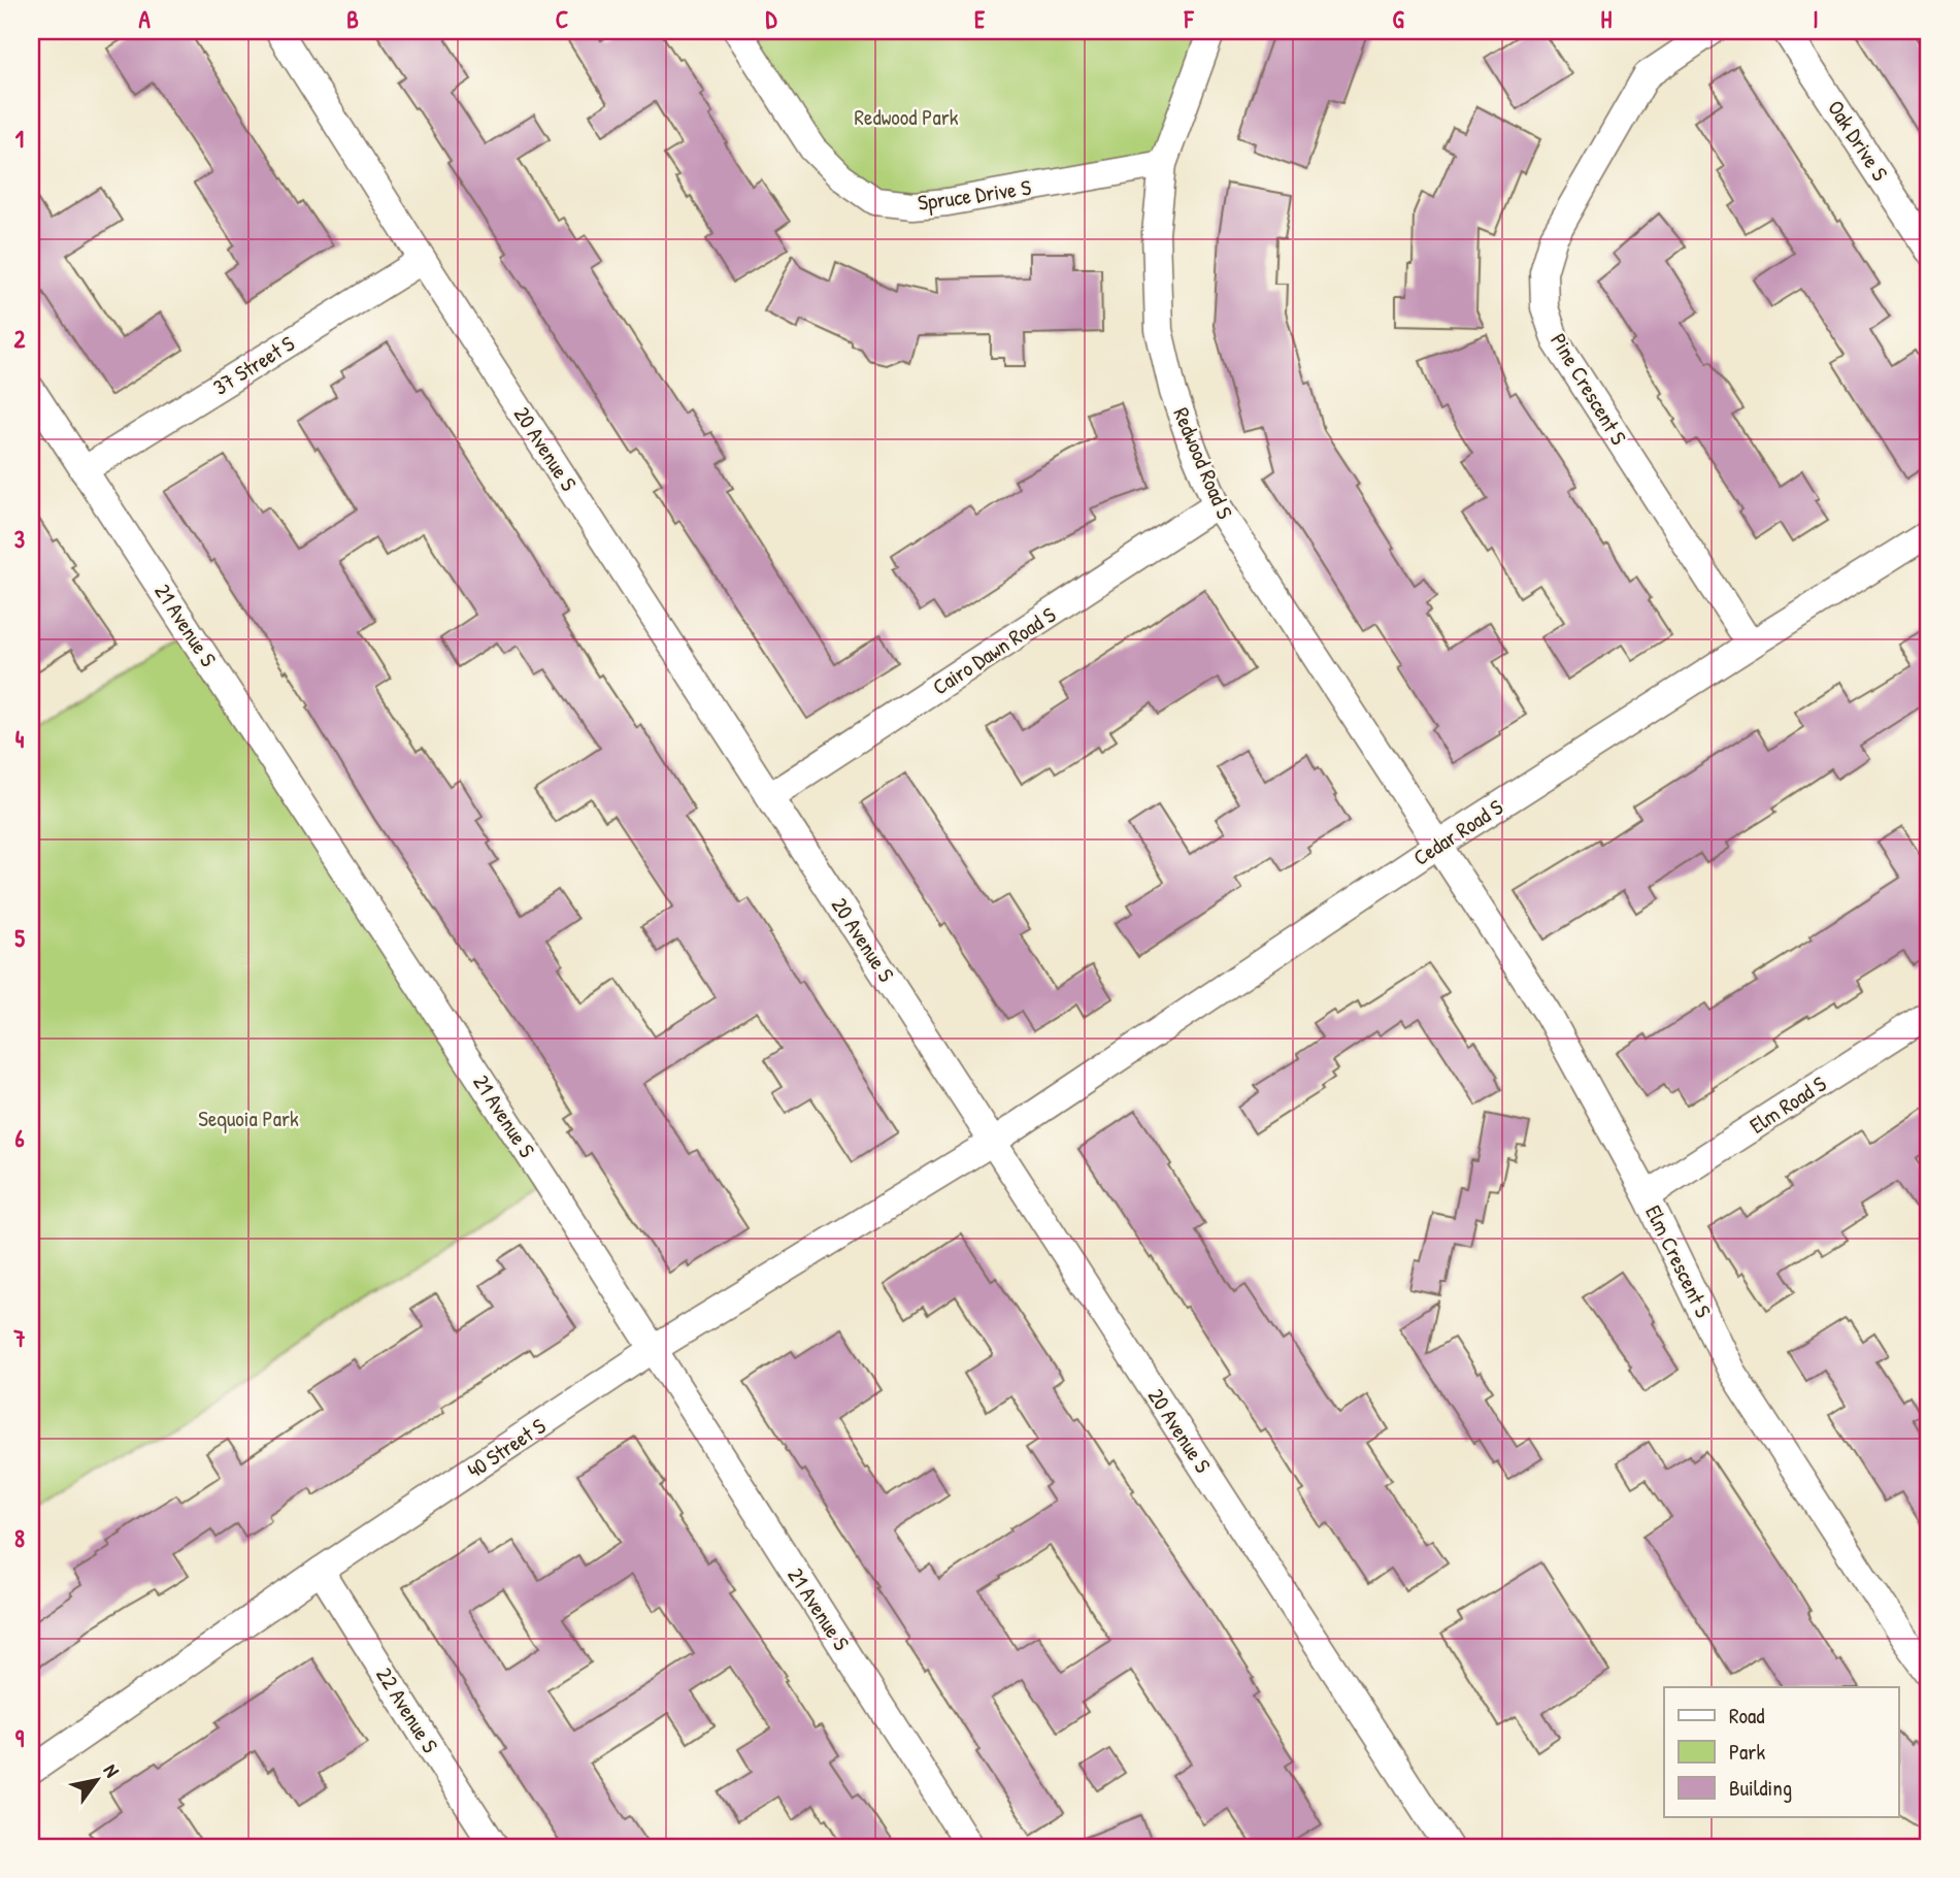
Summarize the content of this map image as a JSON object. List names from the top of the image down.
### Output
{
  "streets": {
    "street": [
      "Oak Drive S",
      "Spruce Drive S",
      "37 Street S",
      "Pine Crescent S",
      "20 Avenue S",
      "Redwood Road S",
      "21 Avenue S",
      "Cairo Dawn Road S",
      "Cedar Road S",
      "Elm Road S",
      "Elm Crescent S",
      "40 Street S",
      "22 Avenue S"
    ]
  },
  "crossings": [
    ["Spruce Drive S", "Redwood Road S"],
    ["37 Street S", "20 Avenue S"],
    ["37 Street S", "21 Avenue S"],
    ["Pine Crescent S", "Cedar Road S"],
    ["20 Avenue S", "Cairo Dawn Road S"],
    ["20 Avenue S", "Cedar Road S"],
    ["20 Avenue S", "40 Street S"],
    ["Redwood Road S", "Cairo Dawn Road S"],
    ["Redwood Road S", "Cedar Road S"],
    ["Redwood Road S", "Elm Crescent S"],
    ["21 Avenue S", "40 Street S"],
    ["Cedar Road S", "Elm Crescent S"],
    ["Cedar Road S", "40 Street S"],
    ["Elm Road S", "Elm Crescent S"],
    ["40 Street S", "22 Avenue S"]
  ],
  "parks": ["Redwood Park", "Sequoia Park"],
  "legend": ["Road", "Park", "Building"],
  "north": "top right",
  "grid": {
    "columns": [
      "A",
      "B",
      "C",
      "D",
      "E",
      "F",
      "G",
      "H",
      "I"
    ],
    "rows": [
      "1",
      "2",
      "3",
      "4",
      "5",
      "6",
      "7",
      "8",
      "9"
    ]
  }
}
